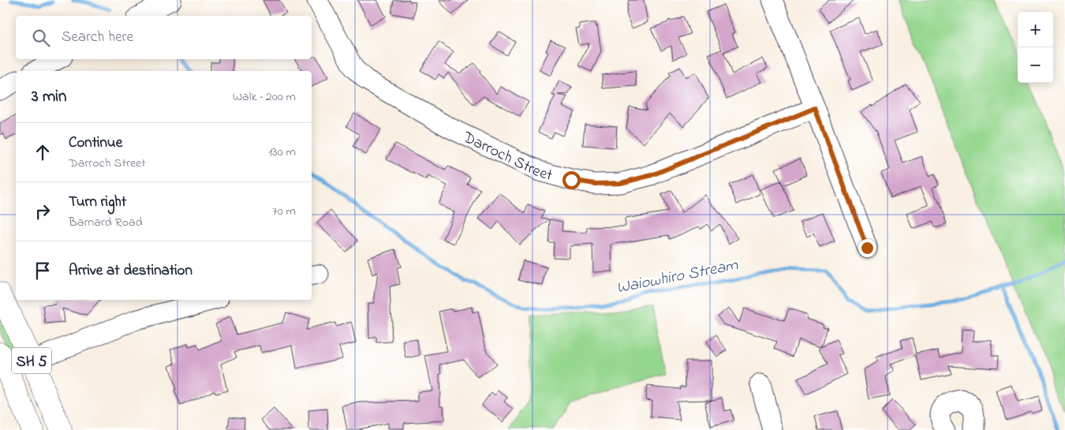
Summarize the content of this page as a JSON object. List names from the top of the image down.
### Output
{
  "streets": {
    "highway": ["SH 5"],
    "street": ["Darroch Street"]
  },
  "water": ["Waiowhiro Stream"],
  "page": {
    "map_buttons": ["+", "−"],
    "search": "Search here",
    "heading": ["3 min", "Walk · 200 m"],
    "list": [
      ["Continue", "Darroch Street", "130 m"],
      ["Turn right", "Barnard Road", "70 m"],
      "Arrive at destination"
    ]
  }
}
